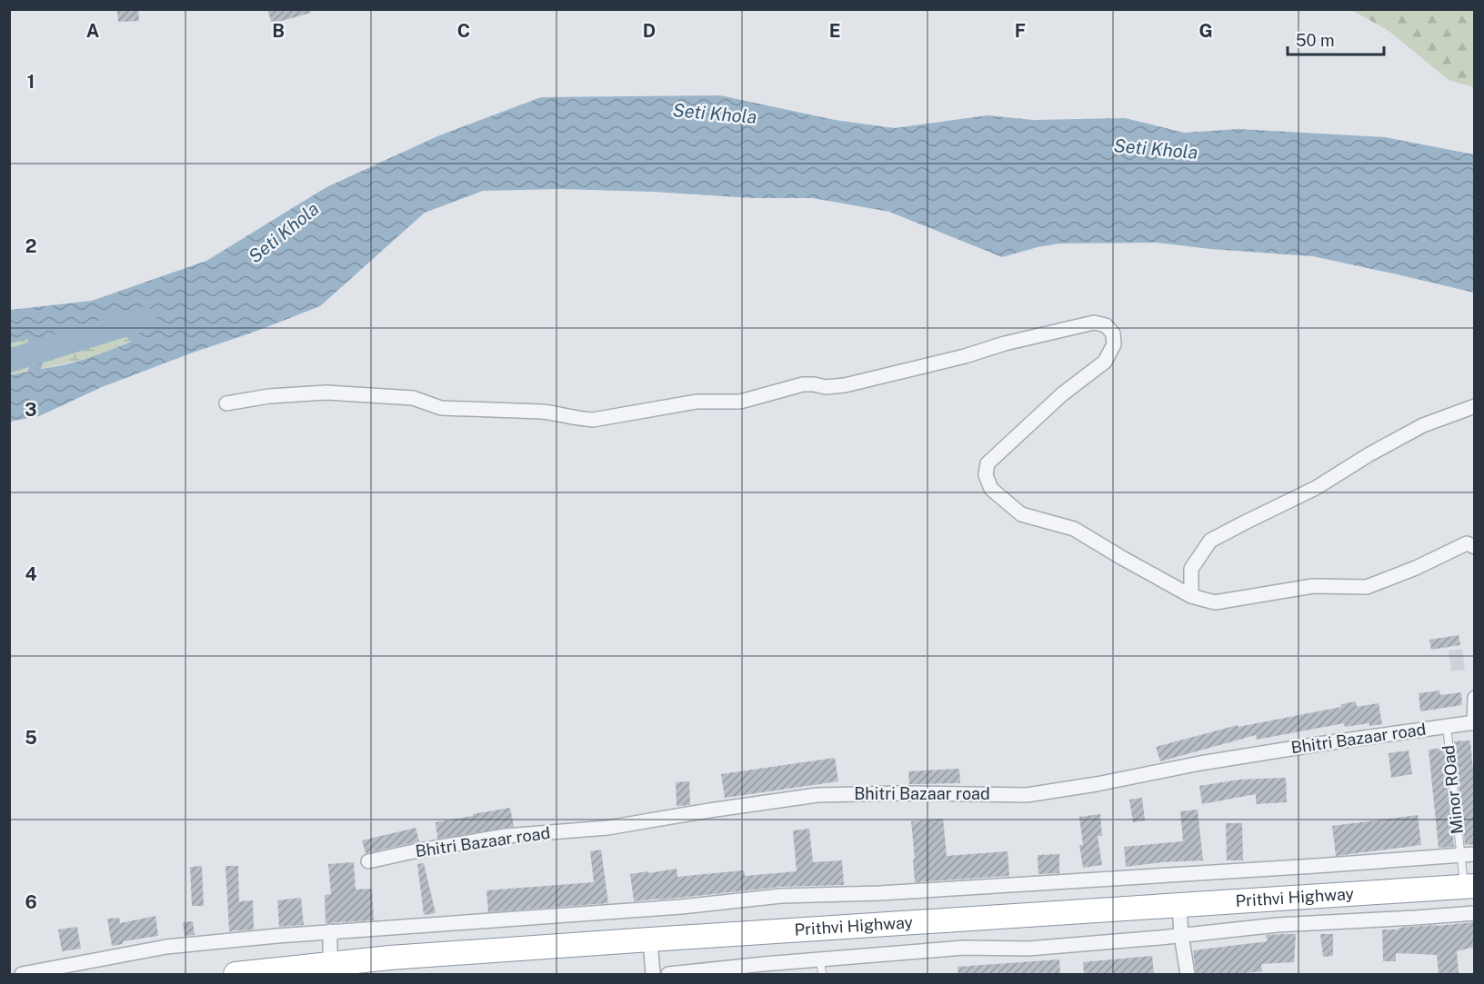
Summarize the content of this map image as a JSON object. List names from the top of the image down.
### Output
{
  "streets": {
    "highway": ["Prithvi Highway"],
    "street": ["Bhitri Bazaar road"],
    "lane": ["Minor ROad"]
  },
  "crossings": [
    ["Bhitri Bazaar road", "Minor ROad"],
    ["Minor ROad", "Prithvi Highway"]
  ],
  "water": ["Seti Khola"],
  "scale_bar": "50 m",
  "grid": {
    "columns": [
      "A",
      "B",
      "C",
      "D",
      "E",
      "F",
      "G"
    ],
    "rows": [
      "1",
      "2",
      "3",
      "4",
      "5",
      "6"
    ]
  }
}
